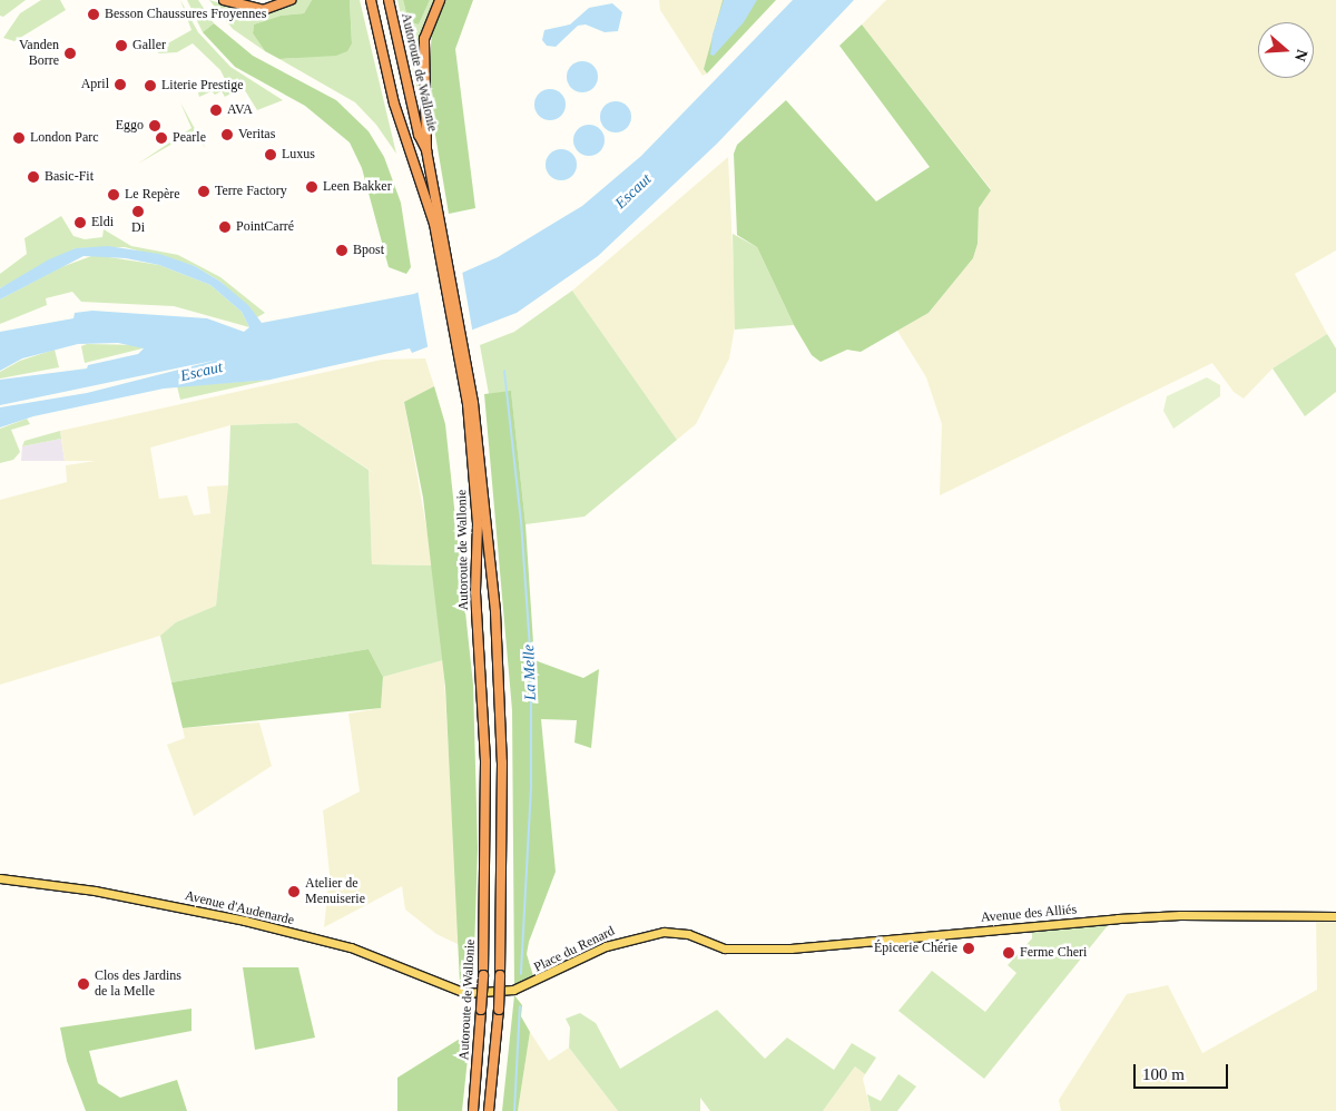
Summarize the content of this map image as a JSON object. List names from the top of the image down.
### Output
{
  "streets": {
    "highway": ["Autoroute de Wallonie"],
    "main road": ["Avenue d'Audenarde", "Avenue des Alliés", "Place du Renard"]
  },
  "crossings": [
    ["Avenue d'Audenarde", "Place du Renard"],
    ["Avenue des Alliés", "Place du Renard"]
  ],
  "water": ["Escaut", "La Melle"],
  "places": [
    "Besson Chaussures Froyennes",
    "Galler",
    "Vanden Borre",
    "April",
    "Literie Prestige",
    "AVA",
    "Eggo",
    "Veritas",
    "London Parc",
    "Pearle",
    "Luxus",
    "Basic-Fit",
    "Leen Bakker",
    "Terre Factory",
    "Le Repère",
    "Di",
    "Eldi",
    "PointCarré",
    "Bpost",
    "Atelier de Menuiserie",
    "Épicerie Chérie",
    "Ferme Cheri",
    "Clos des Jardins de la Melle"
  ],
  "scale_bar": "100 m",
  "north": "right"
}
